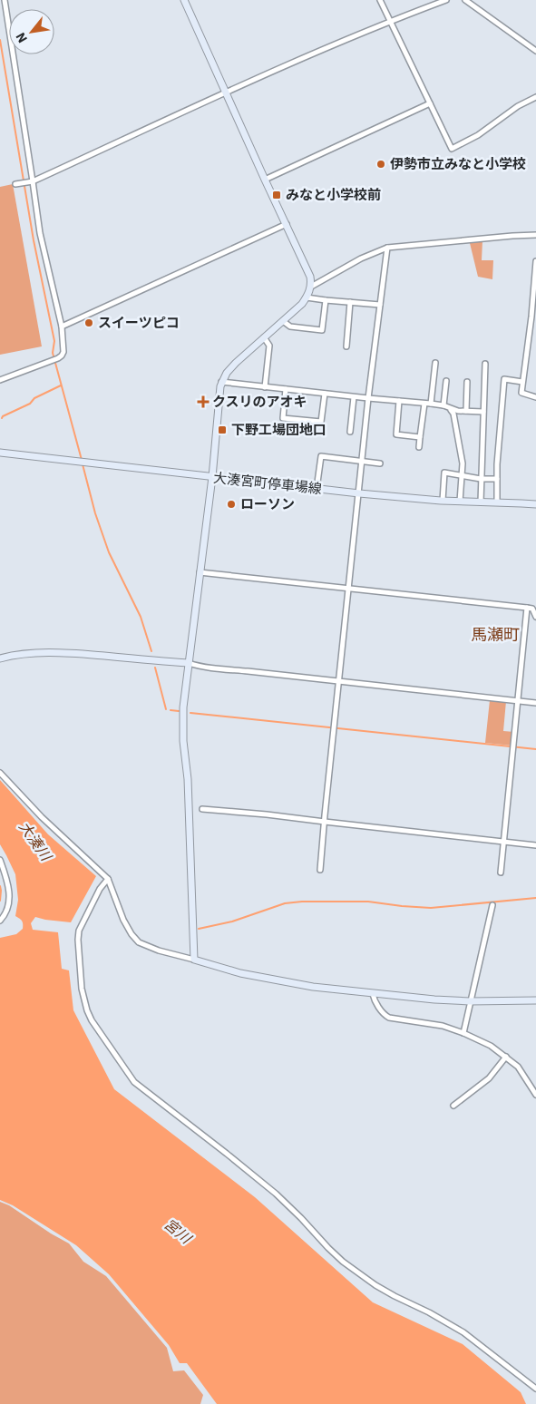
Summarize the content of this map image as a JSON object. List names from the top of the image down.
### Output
{
  "streets": {
    "street": ["大湊宮町停車場線"]
  },
  "districts": ["馬瀬町"],
  "water": ["大湊川", "宮川"],
  "places": {
    "other": ["伊勢市立みなと小学校", "スイーツピコ", "ローソン"],
    "transit": ["みなと小学校前", "下野工場団地口"],
    "health": ["クスリのアオキ"]
  },
  "north": "bottom left"
}
